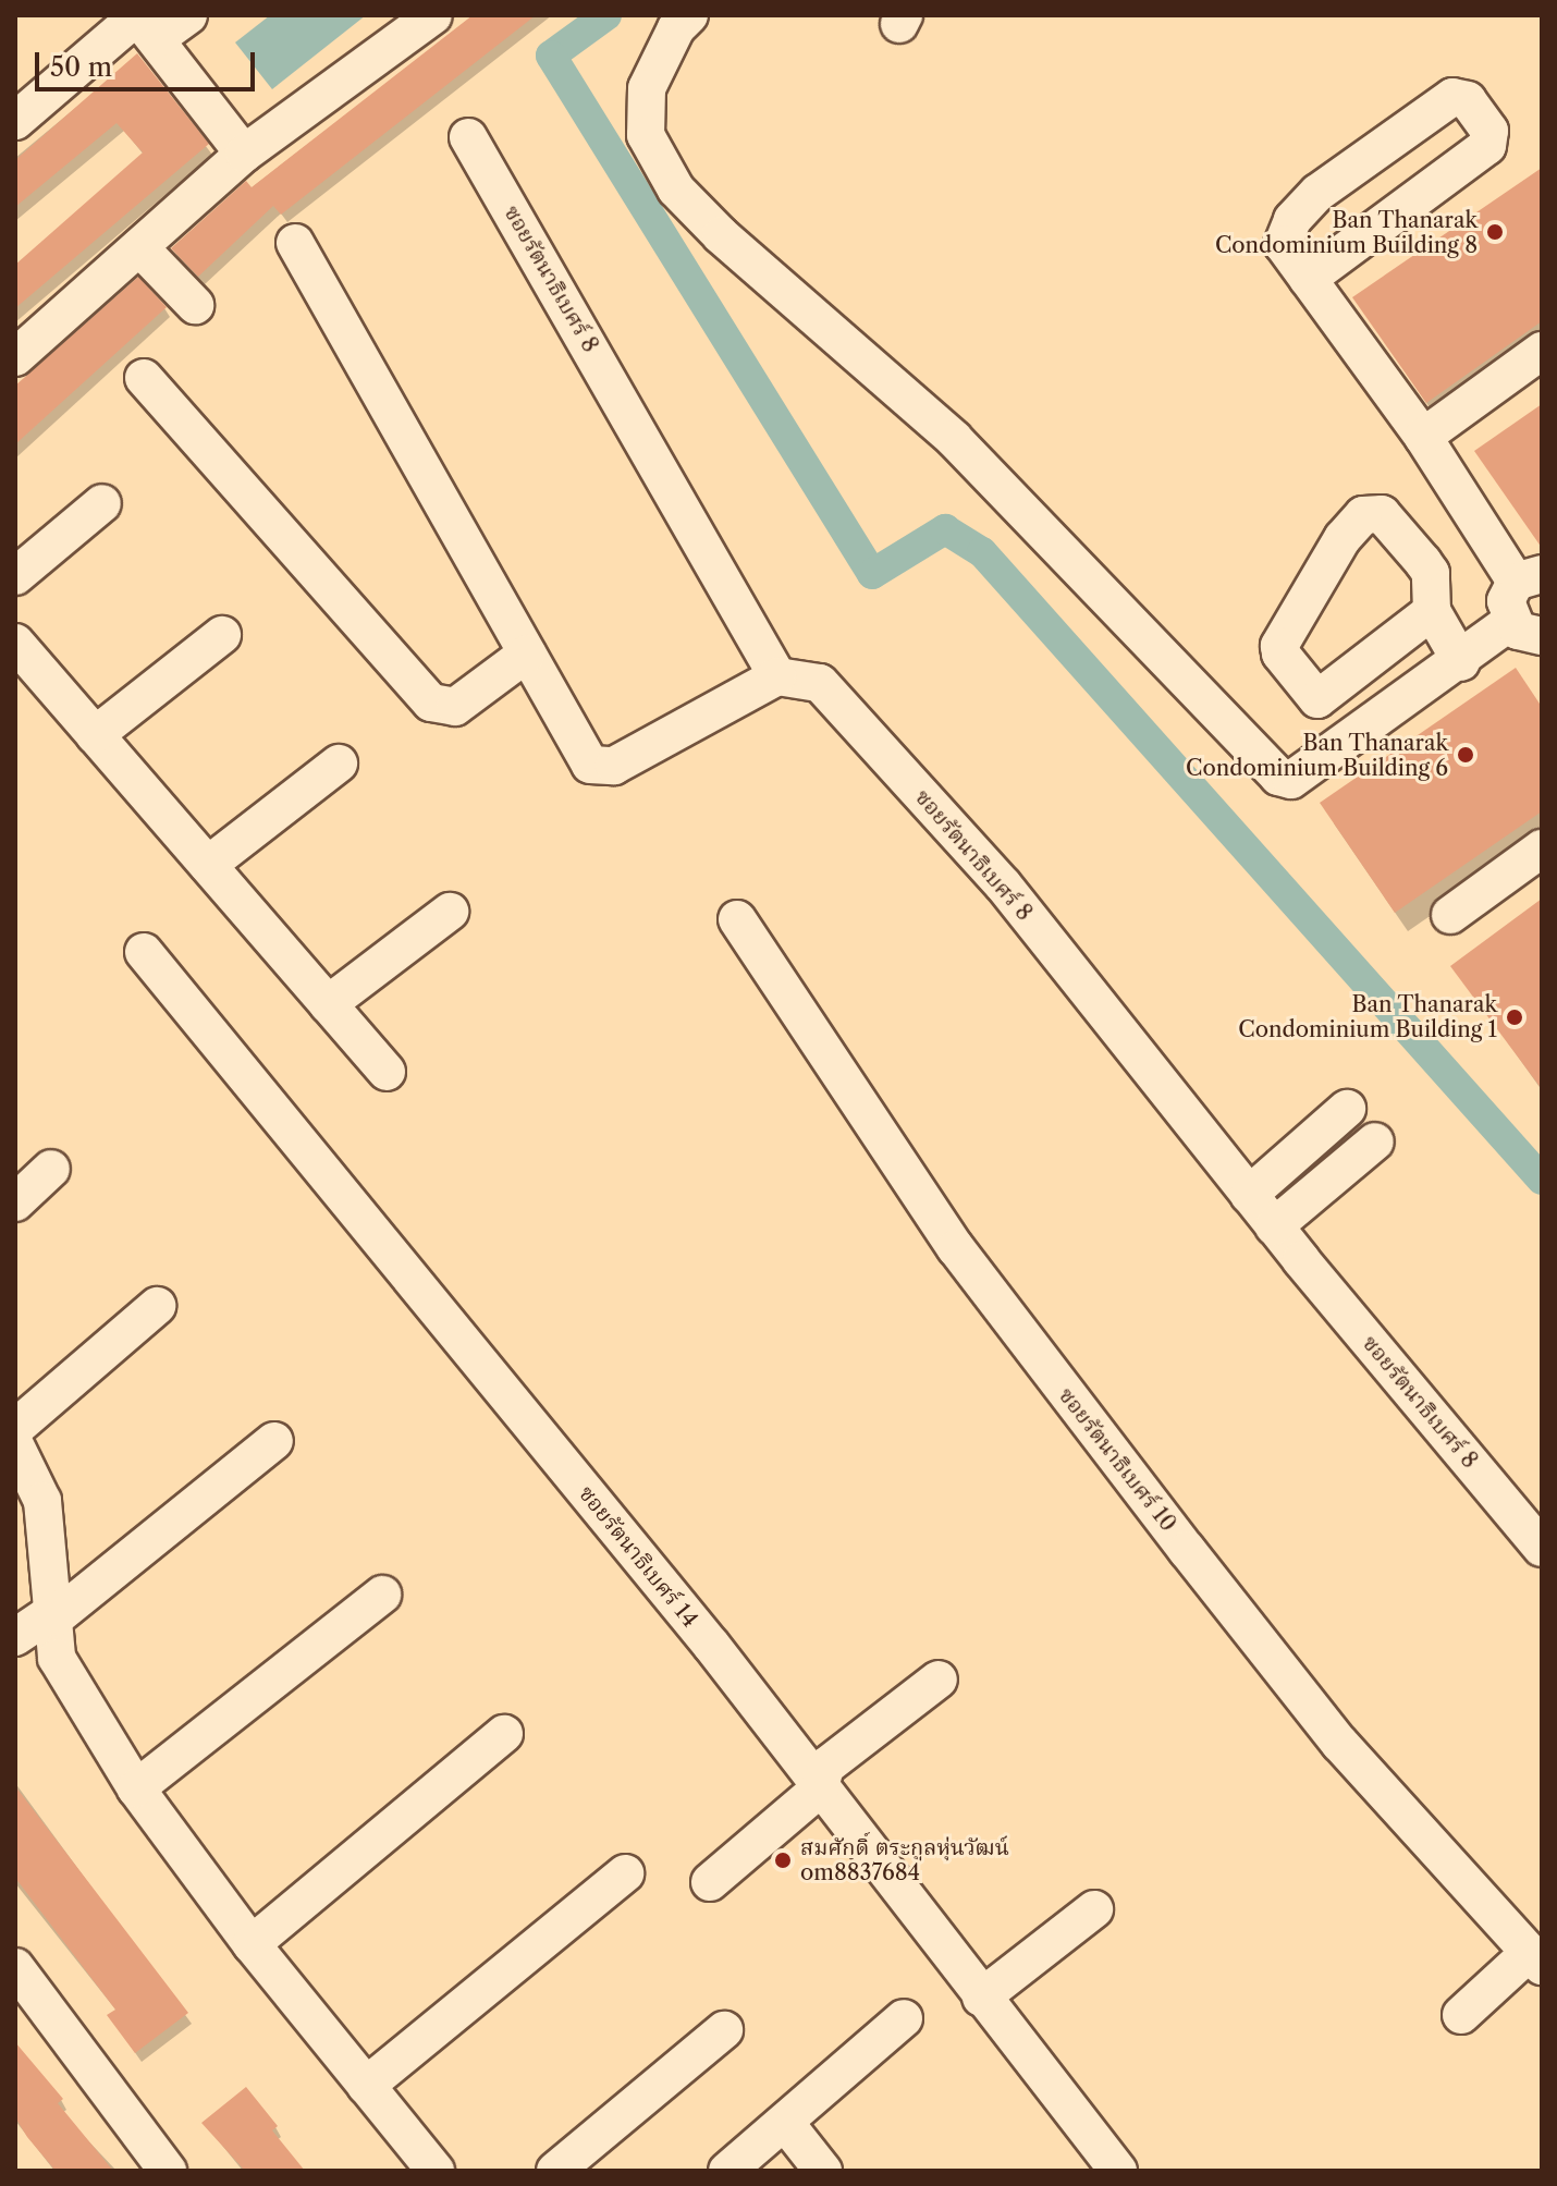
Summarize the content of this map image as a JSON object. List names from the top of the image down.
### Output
{
  "streets": {
    "street": ["ซอยรัตนาธิเบศร์ 8", "ซอยรัตนาธิเบศร์ 10", "ซอยรัตนาธิเบศร์ 14"]
  },
  "places": [
    "Ban Thanarak Condominium Building 8",
    "Ban Thanarak Condominium Building 6",
    "Ban Thanarak Condominium Building 1",
    "สมศักดิ์ ตระกูลหุ่นวัฒน์ om8837684"
  ],
  "scale_bar": "50 m"
}
